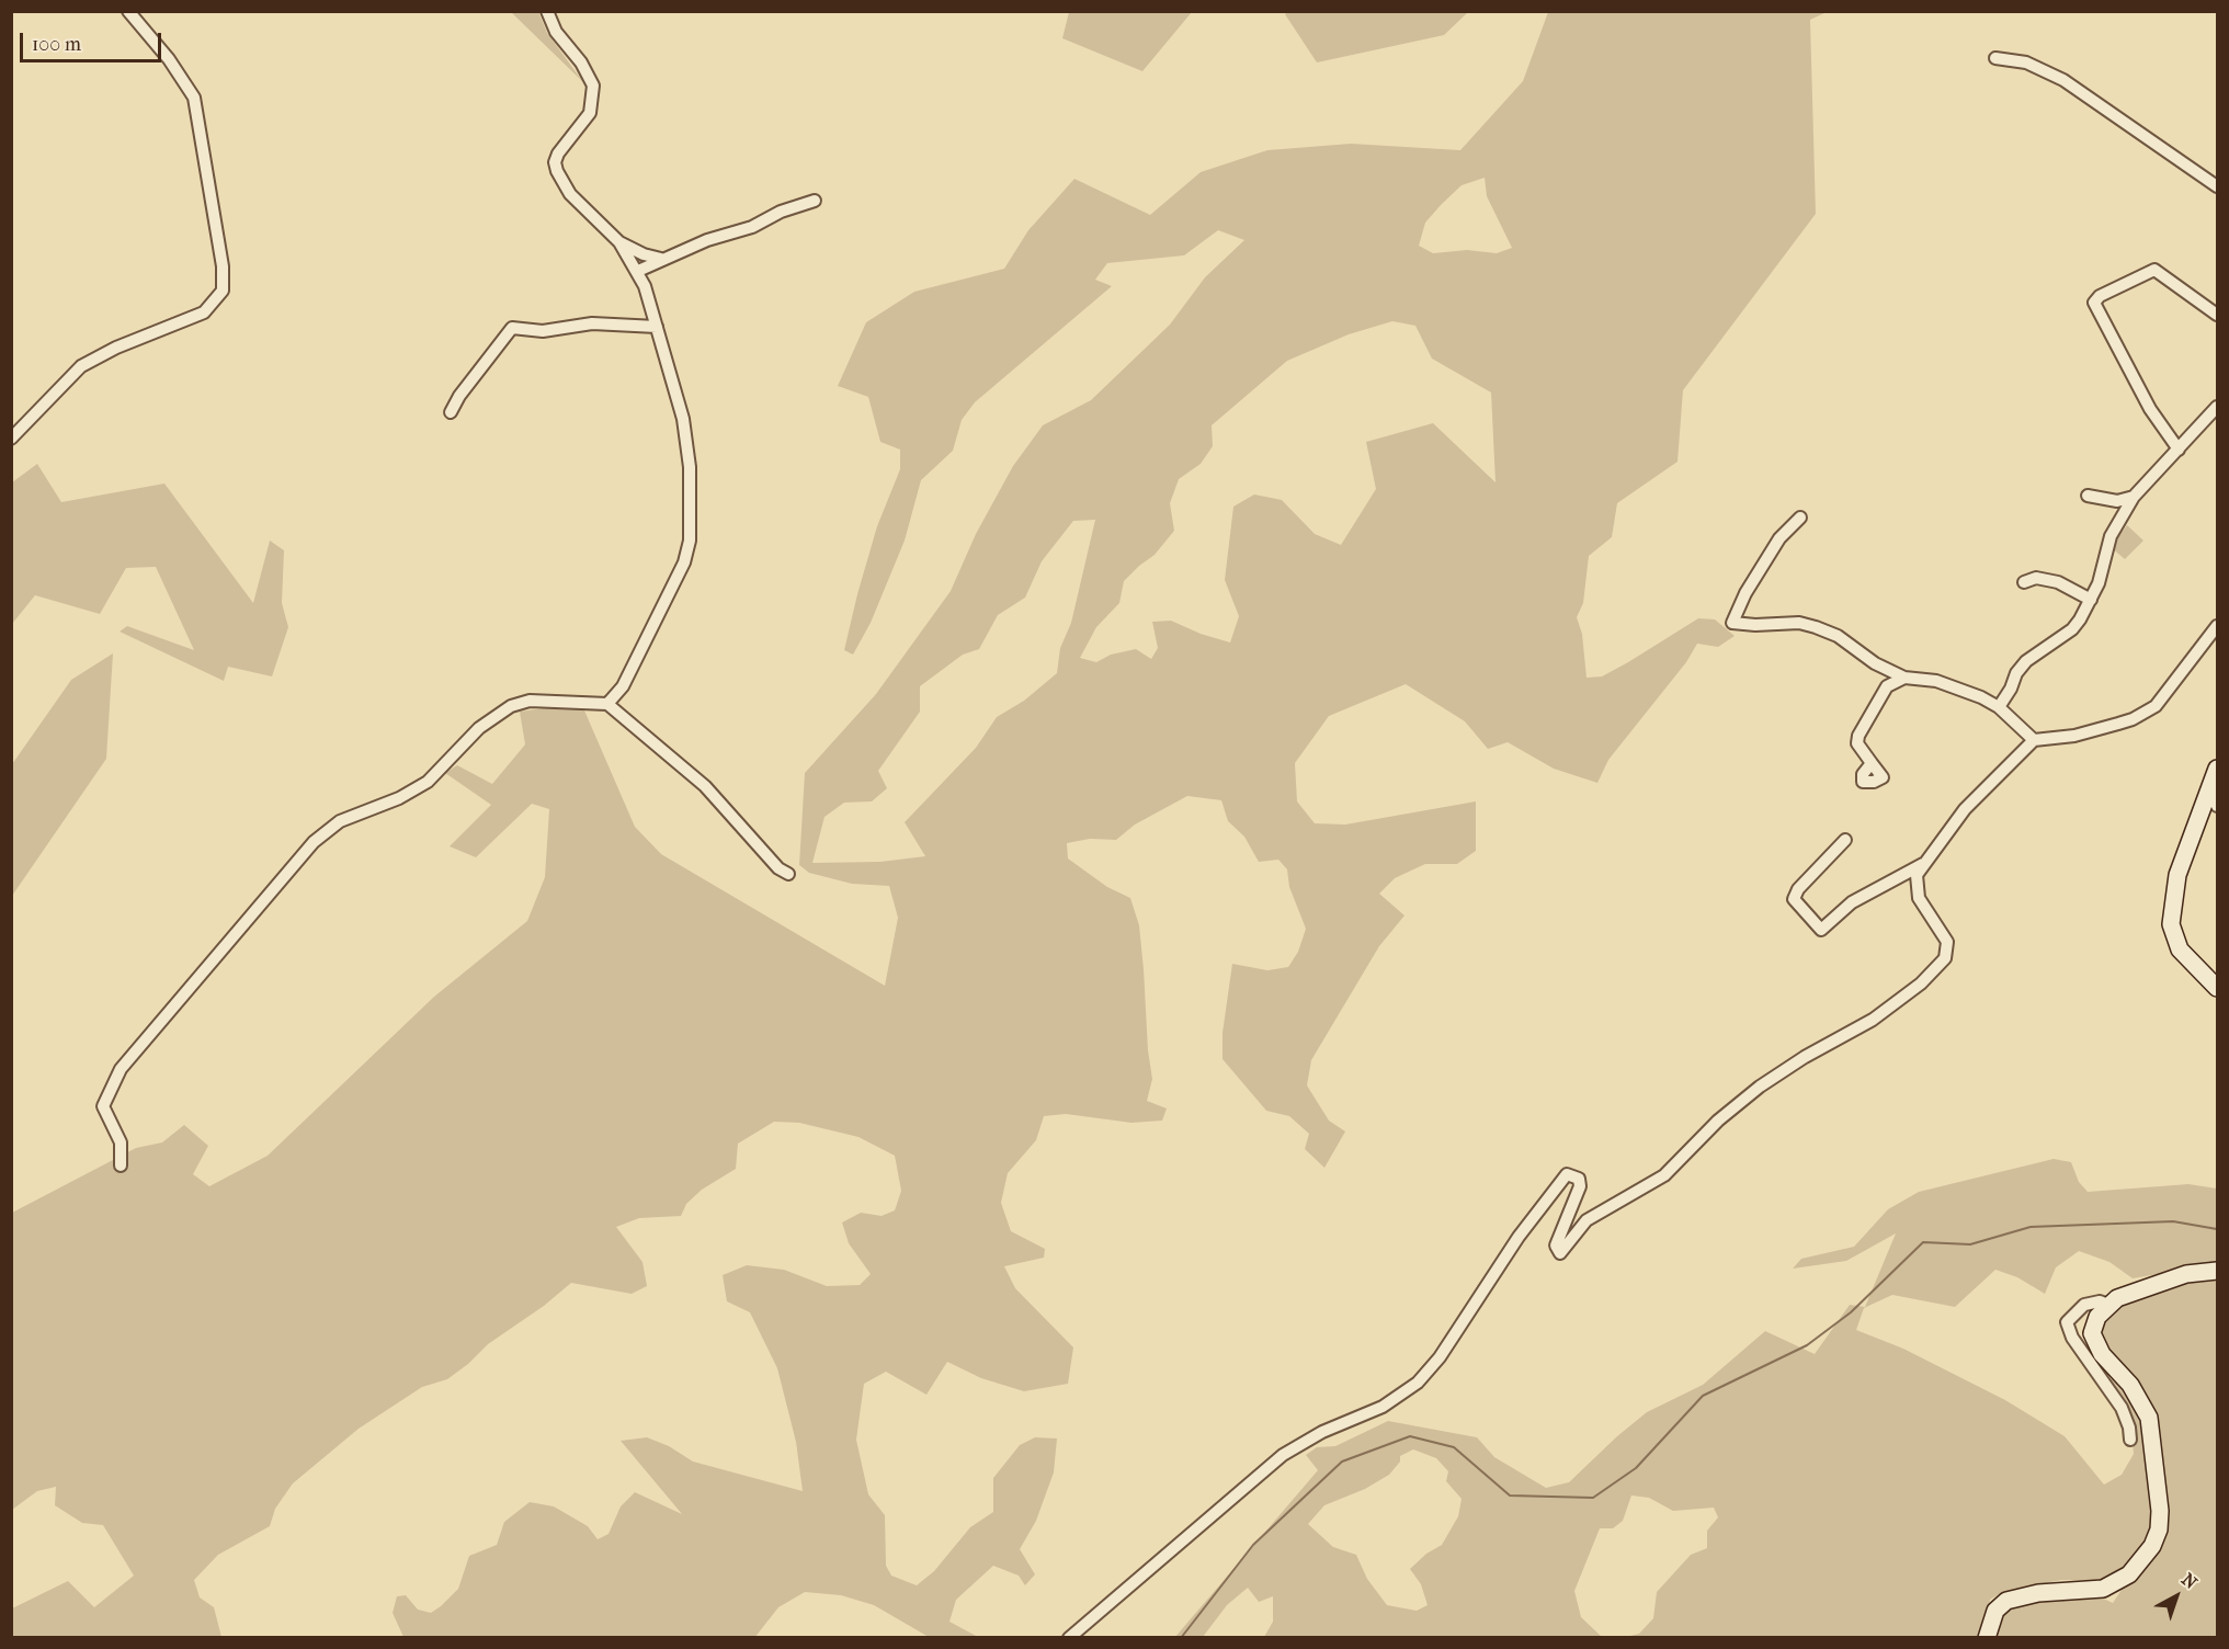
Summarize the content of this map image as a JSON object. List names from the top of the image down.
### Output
{
  "scale_bar": "100 m",
  "north": "top right"
}
